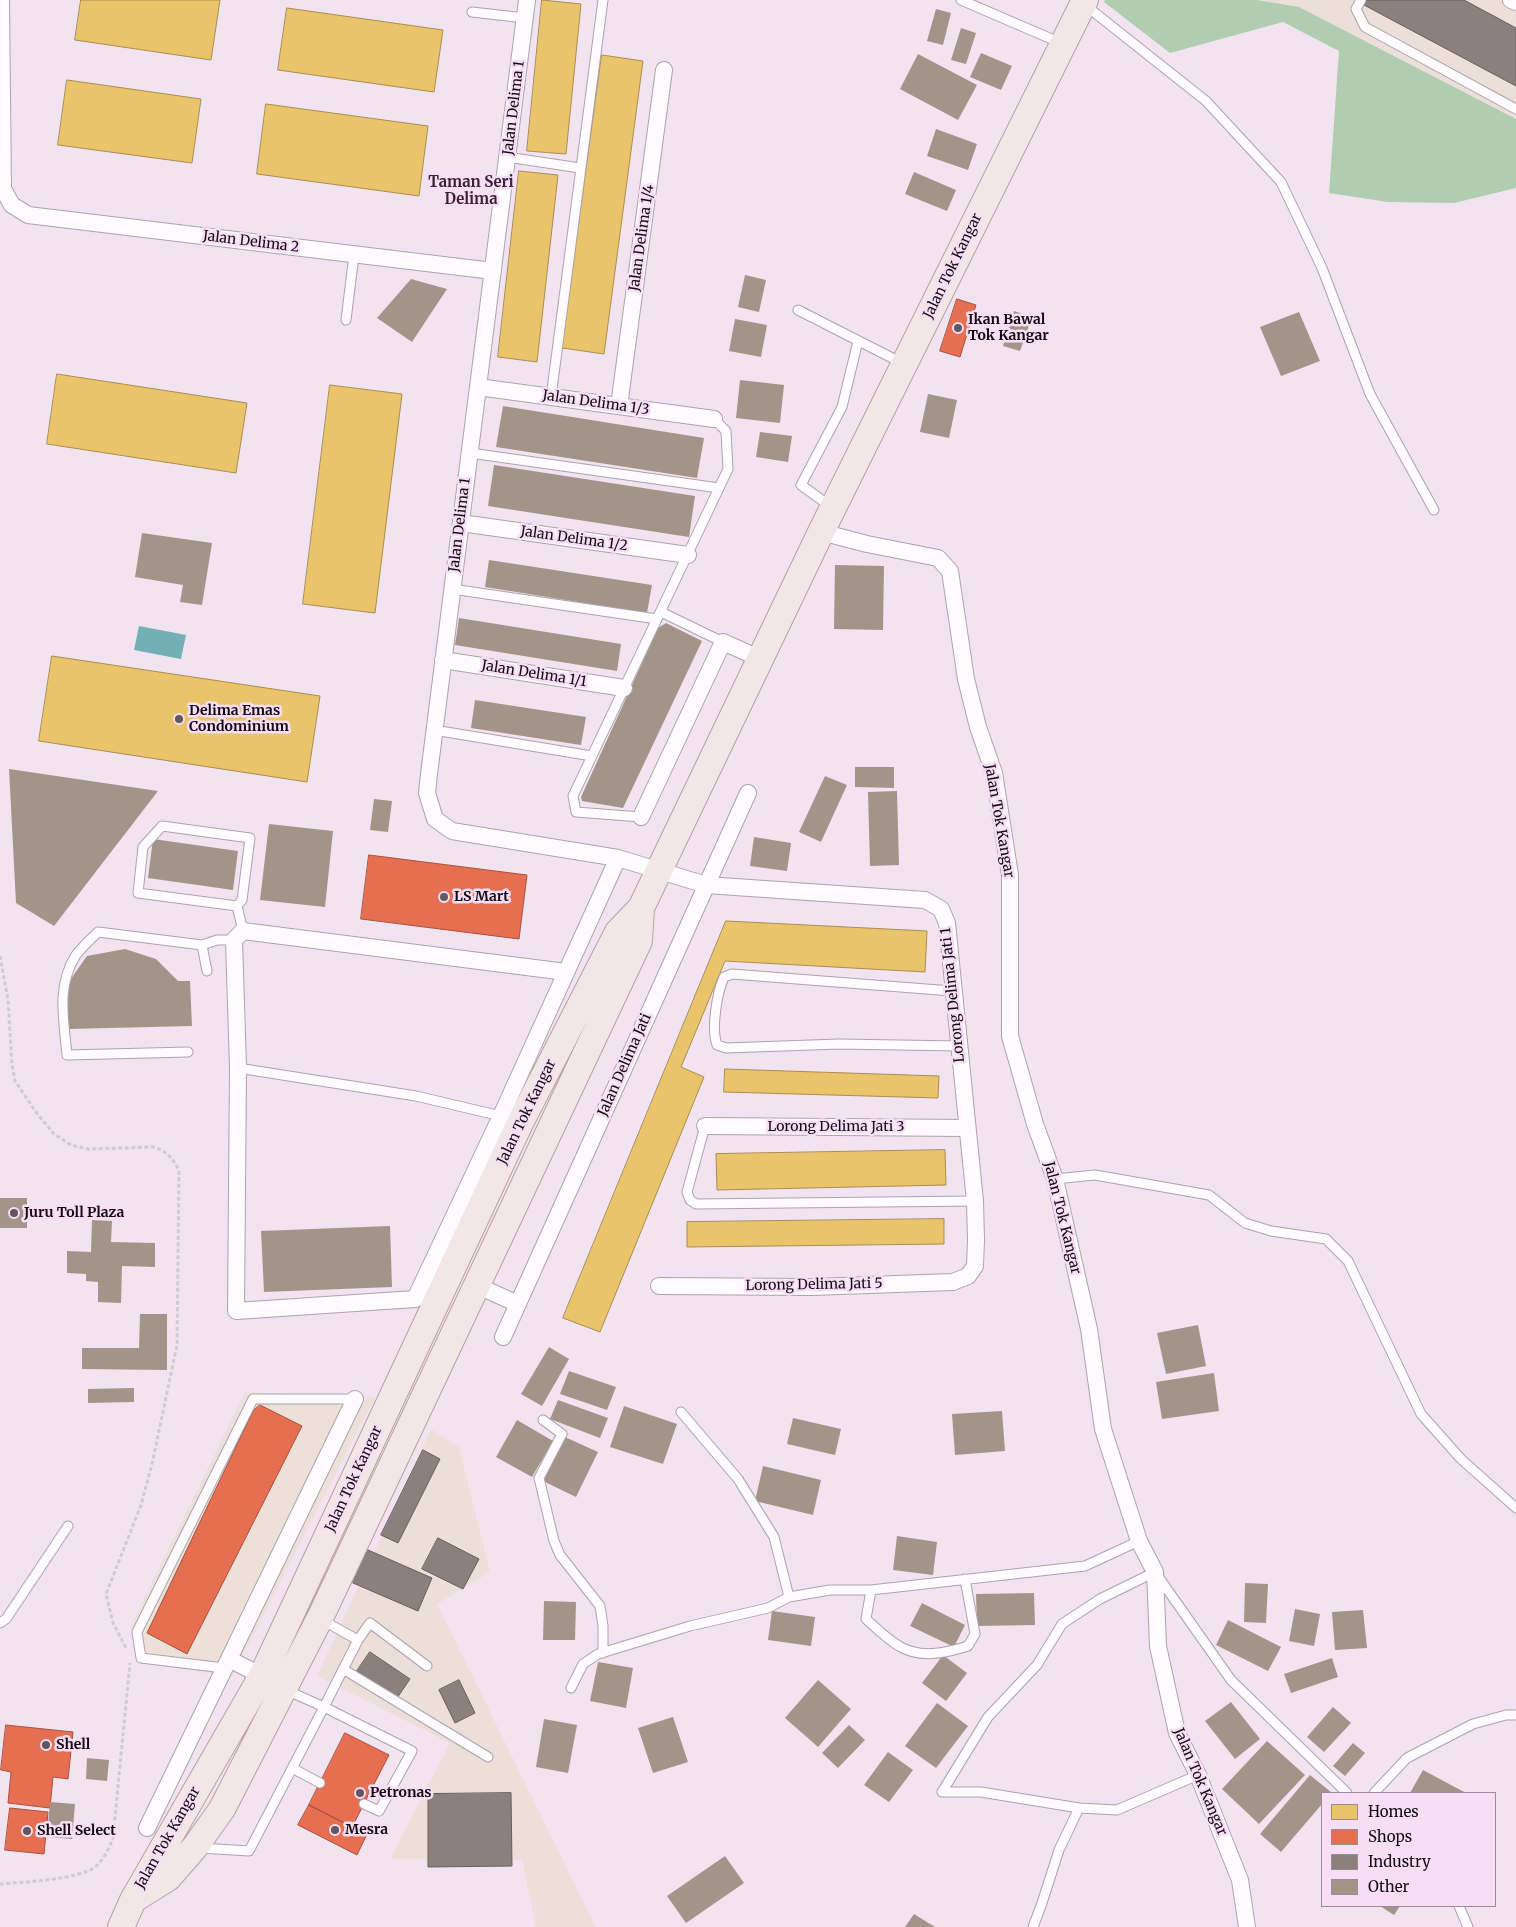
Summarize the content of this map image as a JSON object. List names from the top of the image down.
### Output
{
  "streets": {
    "main road": ["Jalan Tok Kangar"],
    "street": [
      "Jalan Delima 1",
      "Jalan Delima 1/4",
      "Jalan Delima 2",
      "Jalan Delima 1/3",
      "Jalan Delima 1/2",
      "Jalan Delima 1/1",
      "Lorong Delima Jati 1",
      "Jalan Delima Jati",
      "Lorong Delima Jati 3",
      "Lorong Delima Jati 5"
    ]
  },
  "crossings": [
    ["Jalan Delima 1", "Jalan Delima 2"],
    ["Jalan Delima 1", "Jalan Tok Kangar"],
    ["Jalan Delima 1", "Jalan Delima 1/3"],
    ["Jalan Delima 1", "Jalan Delima 1/2"],
    ["Jalan Delima 1", "Jalan Delima 1/1"],
    ["Jalan Delima 1", "Lorong Delima Jati 1"],
    ["Jalan Delima 1/4", "Jalan Delima 1/3"],
    ["Jalan Tok Kangar", "Lorong Delima Jati 1"],
    ["Lorong Delima Jati 1", "Jalan Delima Jati"],
    ["Lorong Delima Jati 1", "Lorong Delima Jati 3"],
    ["Lorong Delima Jati 1", "Lorong Delima Jati 5"]
  ],
  "districts": ["Taman Seri Delima"],
  "places": [
    "Ikan Bawal Tok Kangar",
    "Delima Emas Condominium",
    "LS Mart",
    "Juru Toll Plaza",
    "Shell",
    "Petronas",
    "Mesra",
    "Shell Select"
  ],
  "legend": [
    "Homes",
    "Shops",
    "Industry",
    "Other"
  ]
}
